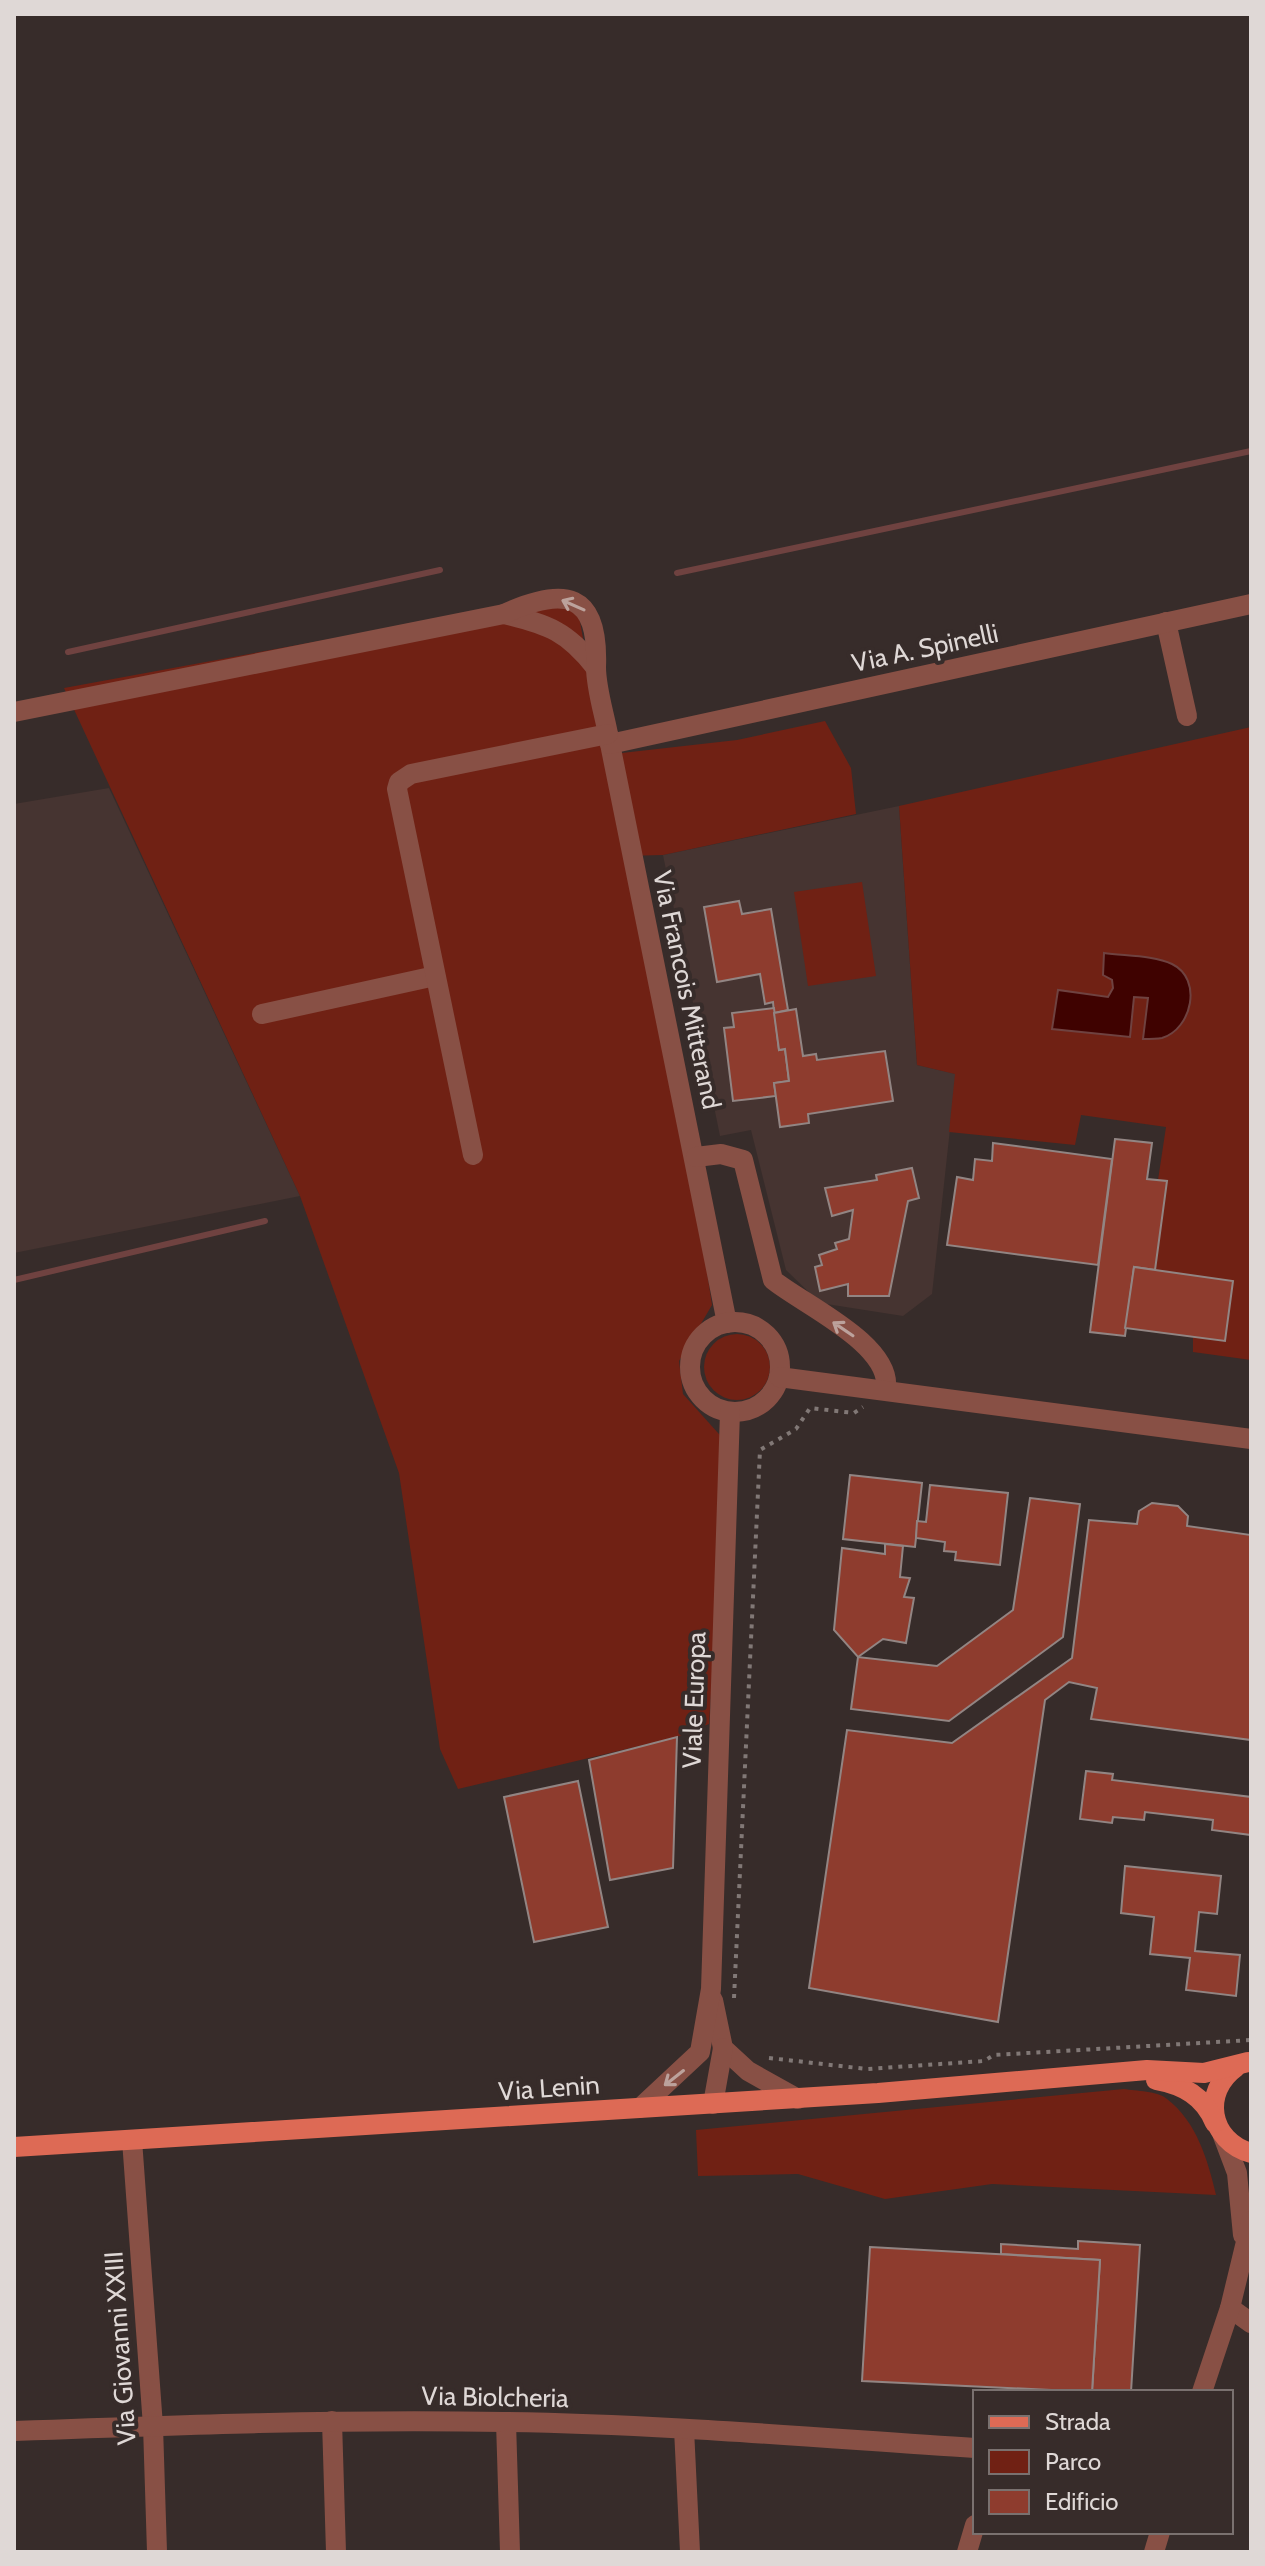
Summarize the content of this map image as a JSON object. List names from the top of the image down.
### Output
{
  "streets": {
    "main road": ["Via Lenin"],
    "street": [
      "Via A. Spinelli",
      "Via Francois Mitterand",
      "Viale Europa",
      "Via Giovanni XXIII",
      "Via Biolcheria"
    ]
  },
  "crossings": [
    ["Via A. Spinelli", "Via Francois Mitterand"],
    ["Via Francois Mitterand", "Viale Europa"],
    ["Via Lenin", "Via Giovanni XXIII"],
    ["Via Giovanni XXIII", "Via Biolcheria"]
  ],
  "legend": ["Strada", "Parco", "Edificio"]
}
